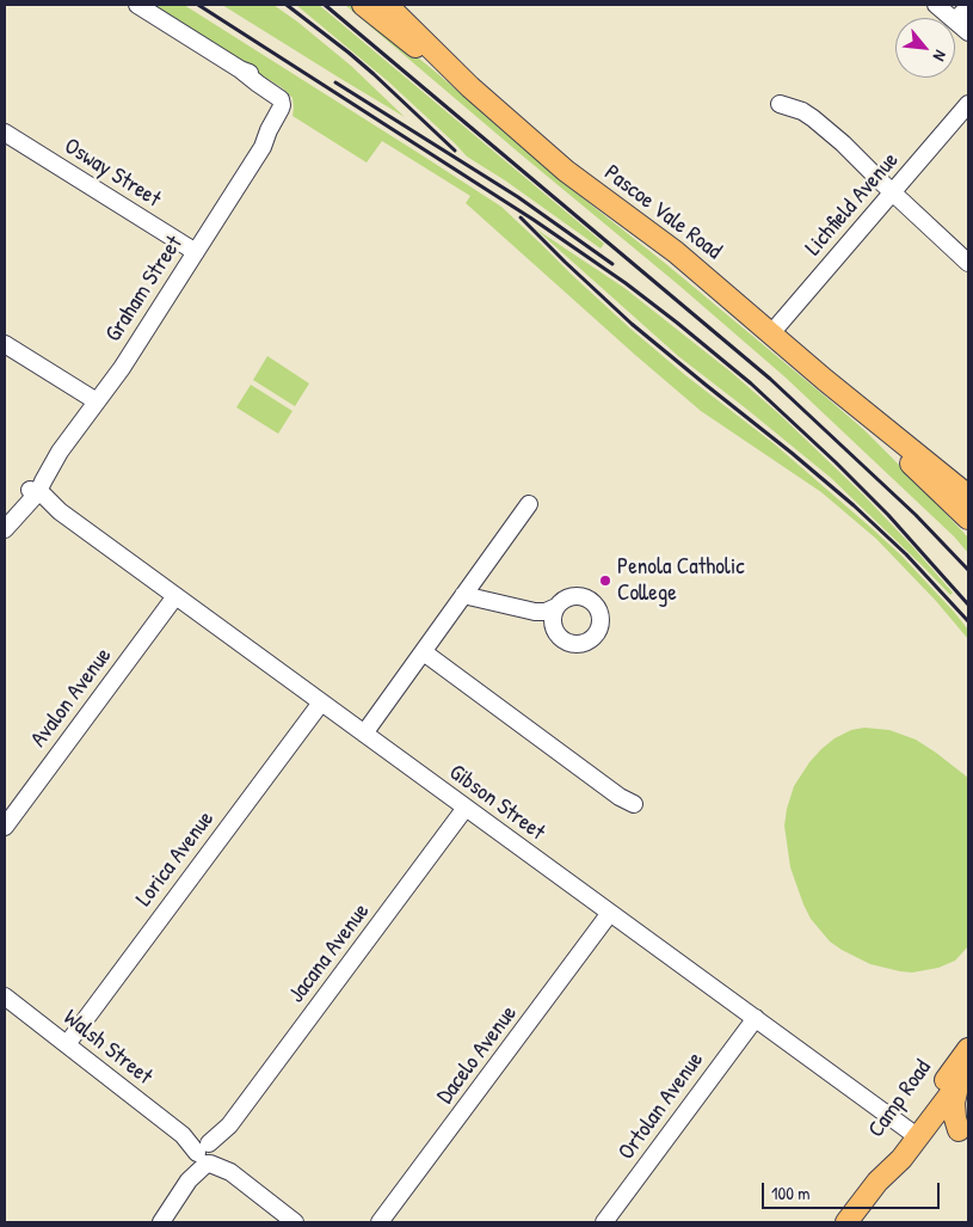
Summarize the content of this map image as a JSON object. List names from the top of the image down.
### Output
{
  "streets": {
    "main road": ["Pascoe Vale Road", "Camp Road"],
    "street": [
      "Osway Street",
      "Lichfield Avenue",
      "Graham Street",
      "Avalon Avenue",
      "Gibson Street",
      "Lorica Avenue",
      "Jacana Avenue",
      "Walsh Street",
      "Dacelo Avenue",
      "Ortolan Avenue"
    ]
  },
  "crossings": [
    ["Osway Street", "Graham Street"],
    ["Lichfield Avenue", "Pascoe Vale Road"],
    ["Graham Street", "Gibson Street"],
    ["Avalon Avenue", "Gibson Street"],
    ["Gibson Street", "Lorica Avenue"],
    ["Gibson Street", "Jacana Avenue"],
    ["Gibson Street", "Dacelo Avenue"],
    ["Gibson Street", "Camp Road"],
    ["Gibson Street", "Ortolan Avenue"],
    ["Lorica Avenue", "Walsh Street"],
    ["Jacana Avenue", "Walsh Street"]
  ],
  "places": ["Penola Catholic College"],
  "scale_bar": "100 m",
  "north": "bottom right"
}
